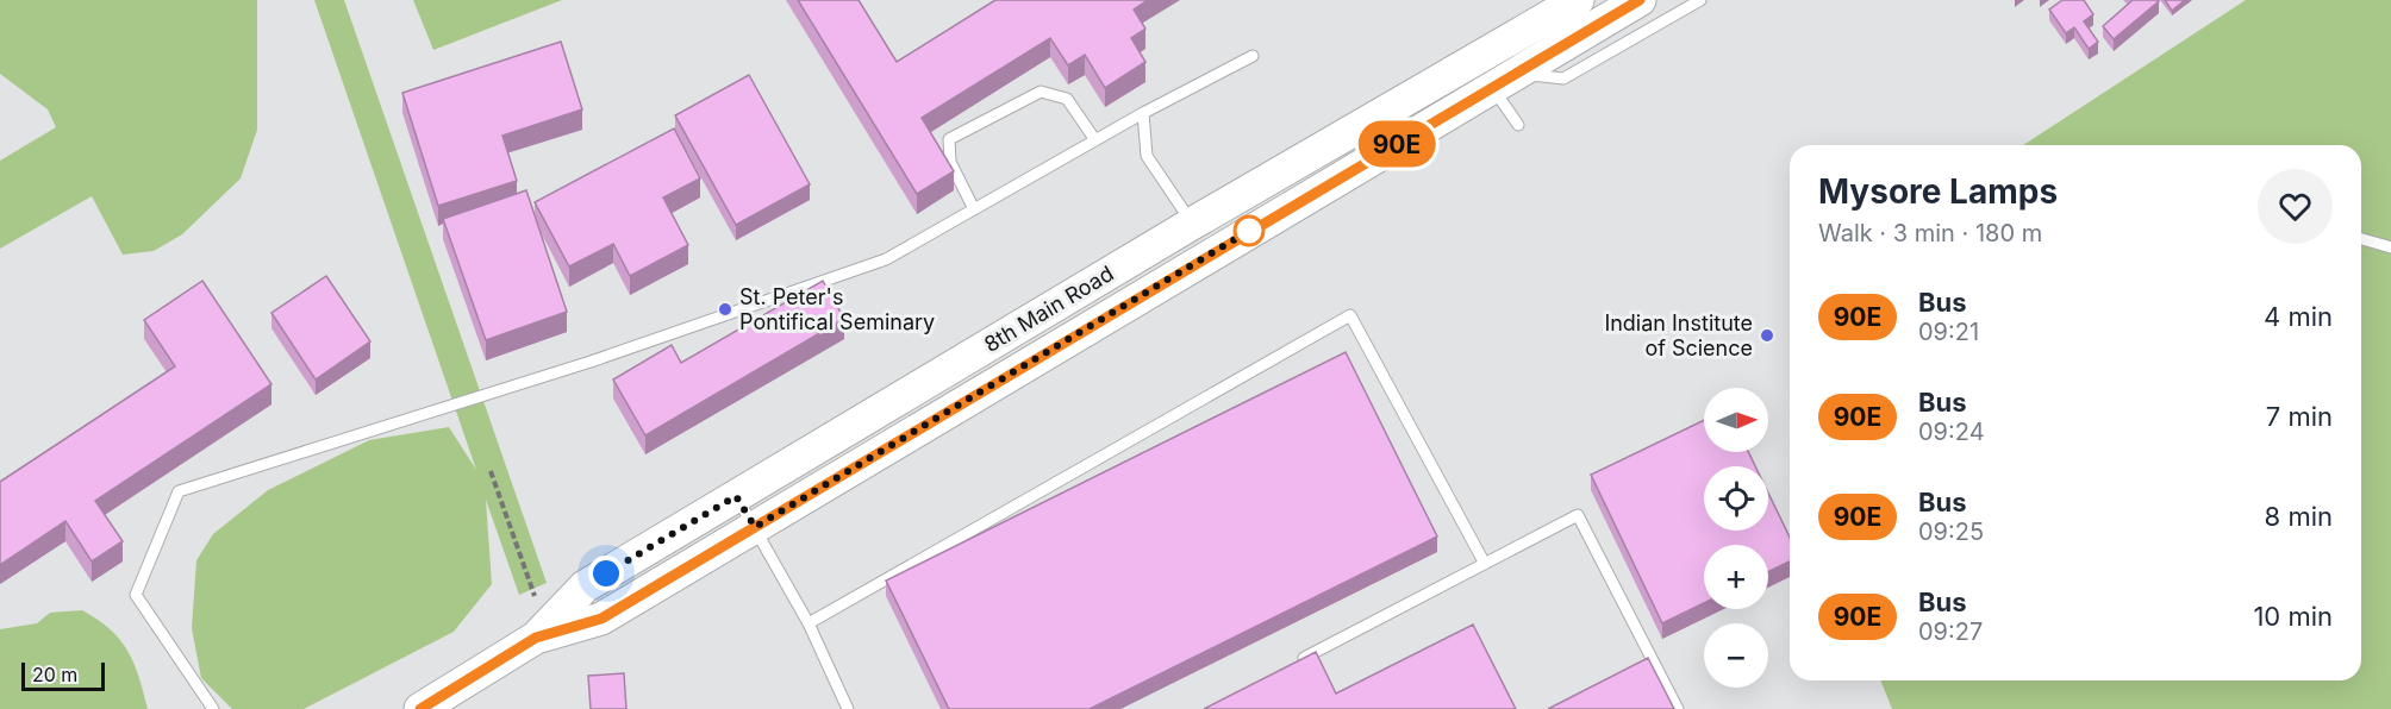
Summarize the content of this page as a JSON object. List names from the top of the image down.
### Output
{
  "streets": {
    "main road": ["8th Main Road"]
  },
  "places": ["St. Peter's Pontifical Seminary", "Indian Institute of Science"],
  "lines": ["bus line 90E"],
  "scale_bar": "20 m",
  "north": "right",
  "page": {
    "on_map": "90E",
    "heading": ["Mysore Lamps", "Walk · 3 min · 180 m"],
    "list": [
      {
        "mark": "90E",
        "name": "Bus",
        "note": "09:21",
        "value": "4 min"
      },
      {
        "mark": "90E",
        "name": "Bus",
        "note": "09:24",
        "value": "7 min"
      },
      {
        "mark": "90E",
        "name": "Bus",
        "note": "09:25",
        "value": "8 min"
      },
      {
        "mark": "90E",
        "name": "Bus",
        "note": "09:27",
        "value": "10 min"
      }
    ],
    "map_buttons": ["+", "−"],
    "scale": "20 m"
  }
}
